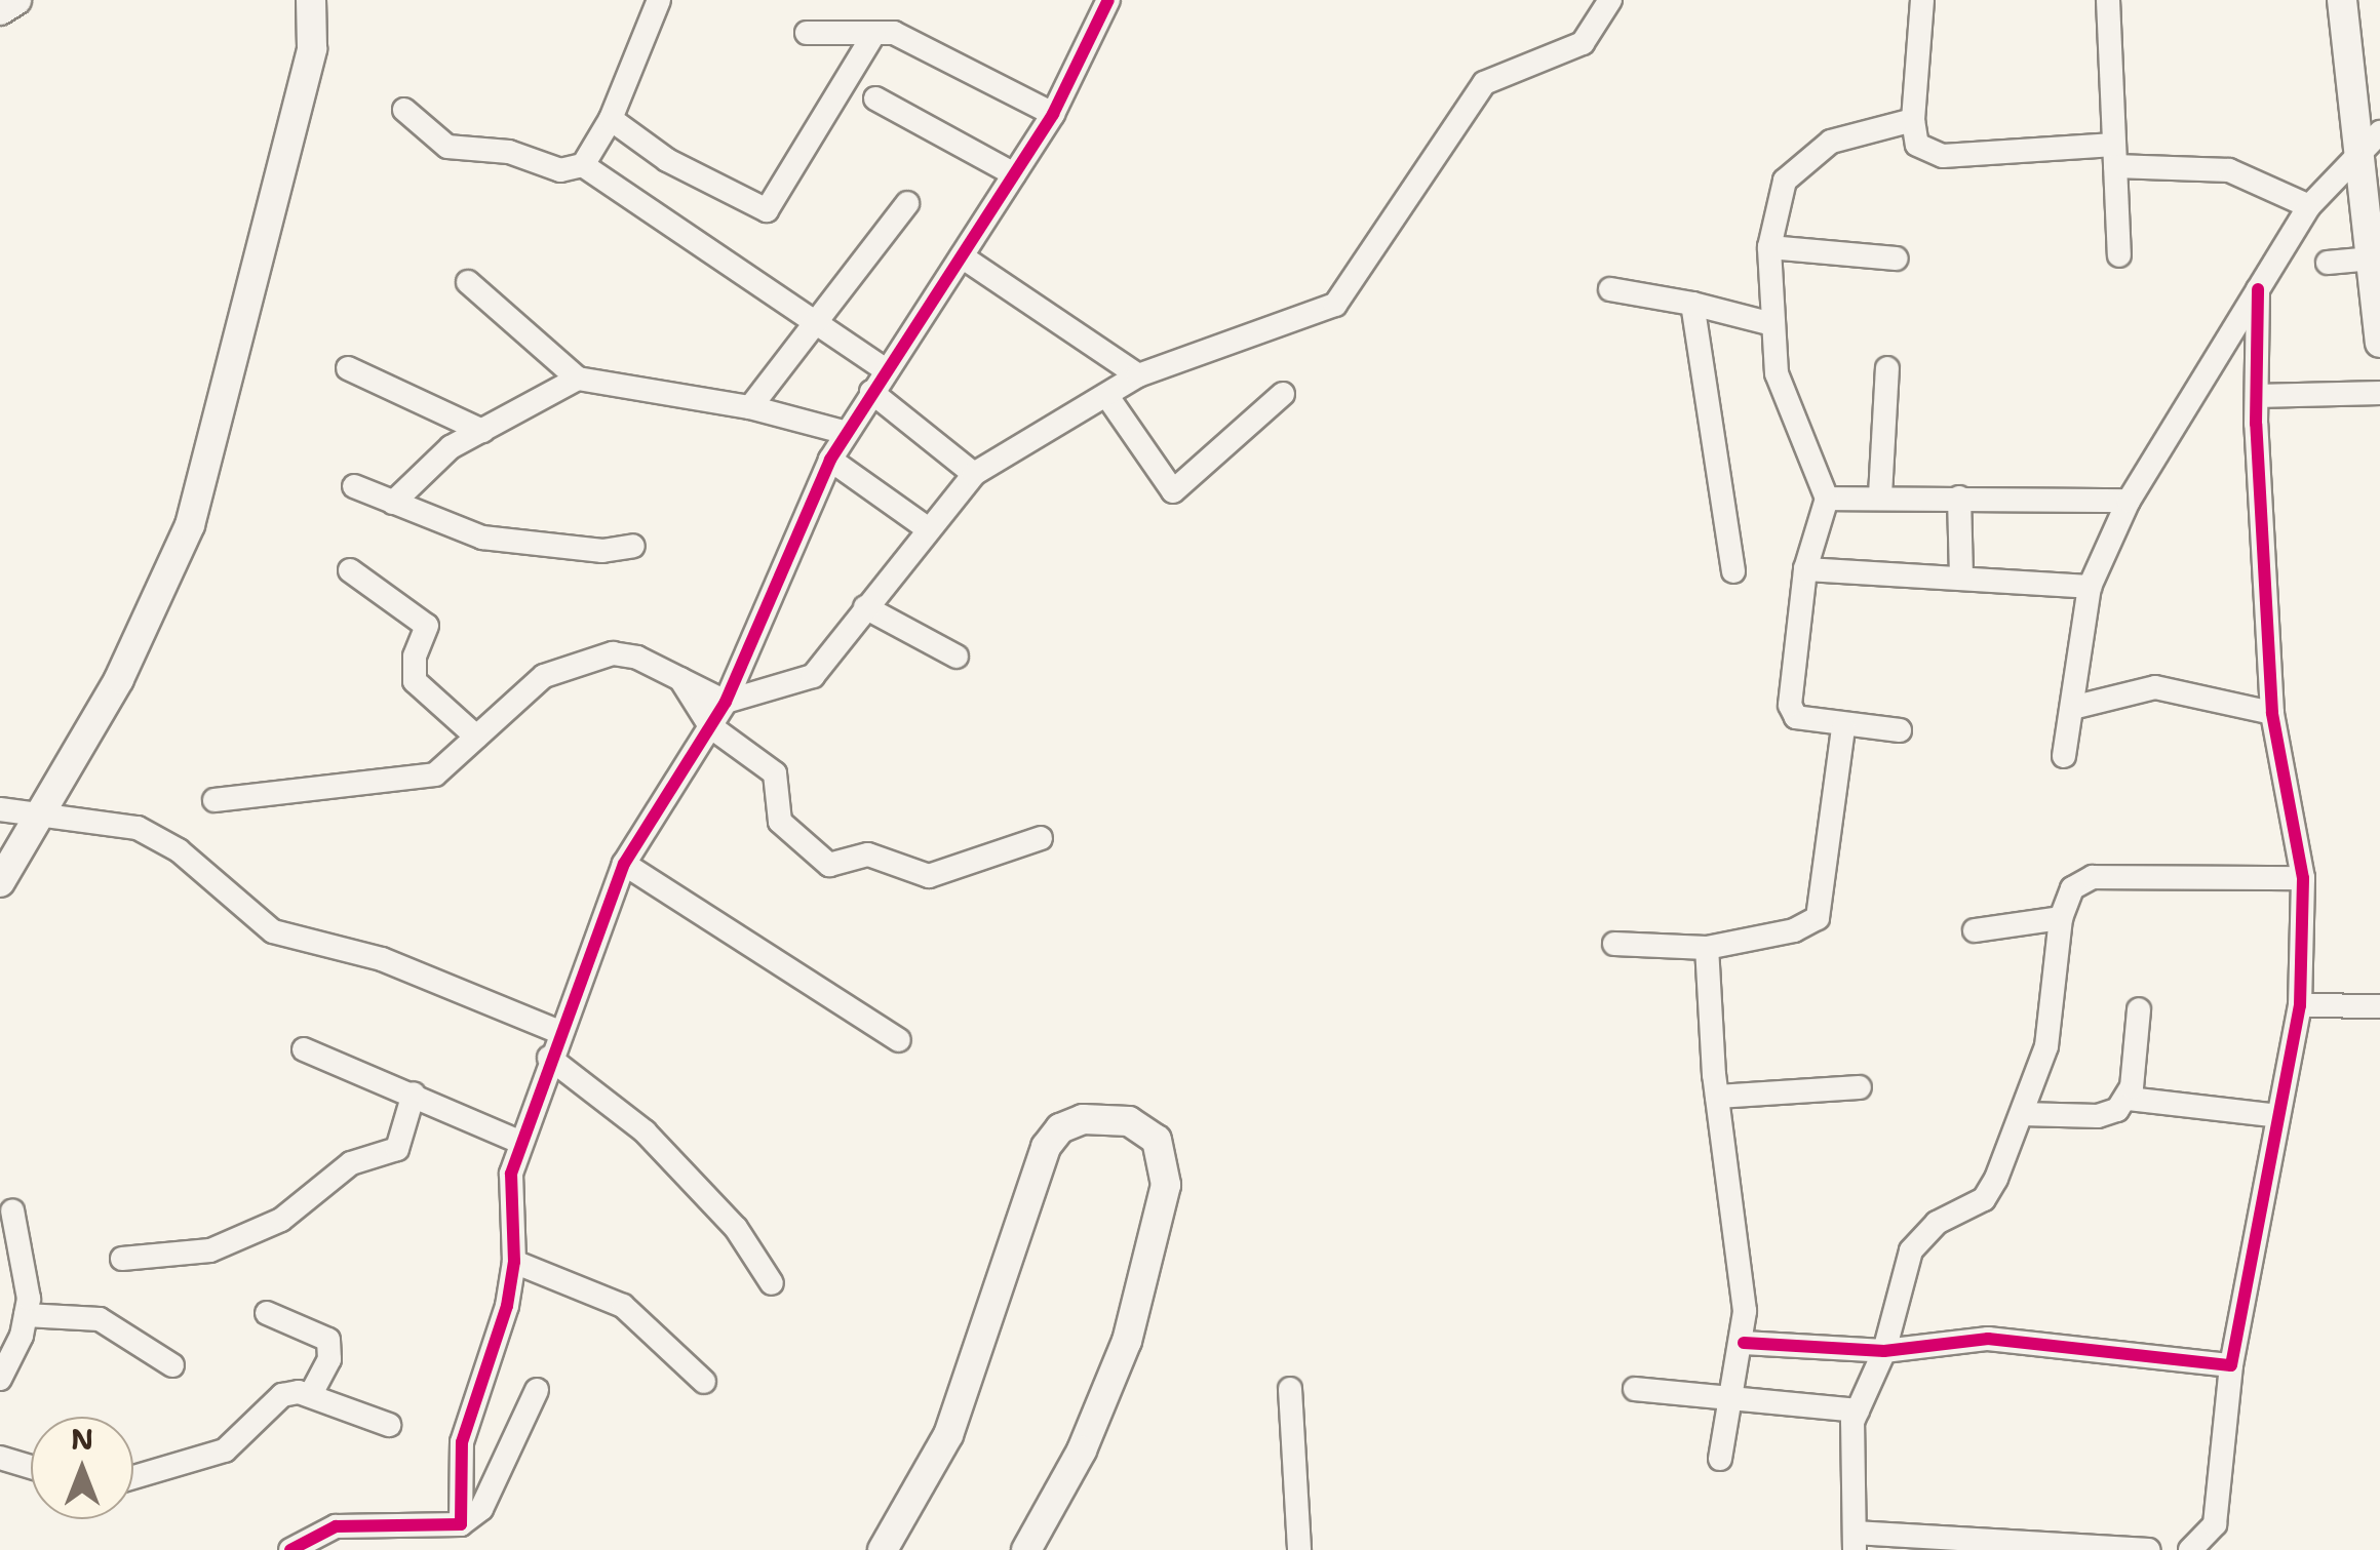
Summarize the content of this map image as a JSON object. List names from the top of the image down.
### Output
{
  "north": "top"
}
